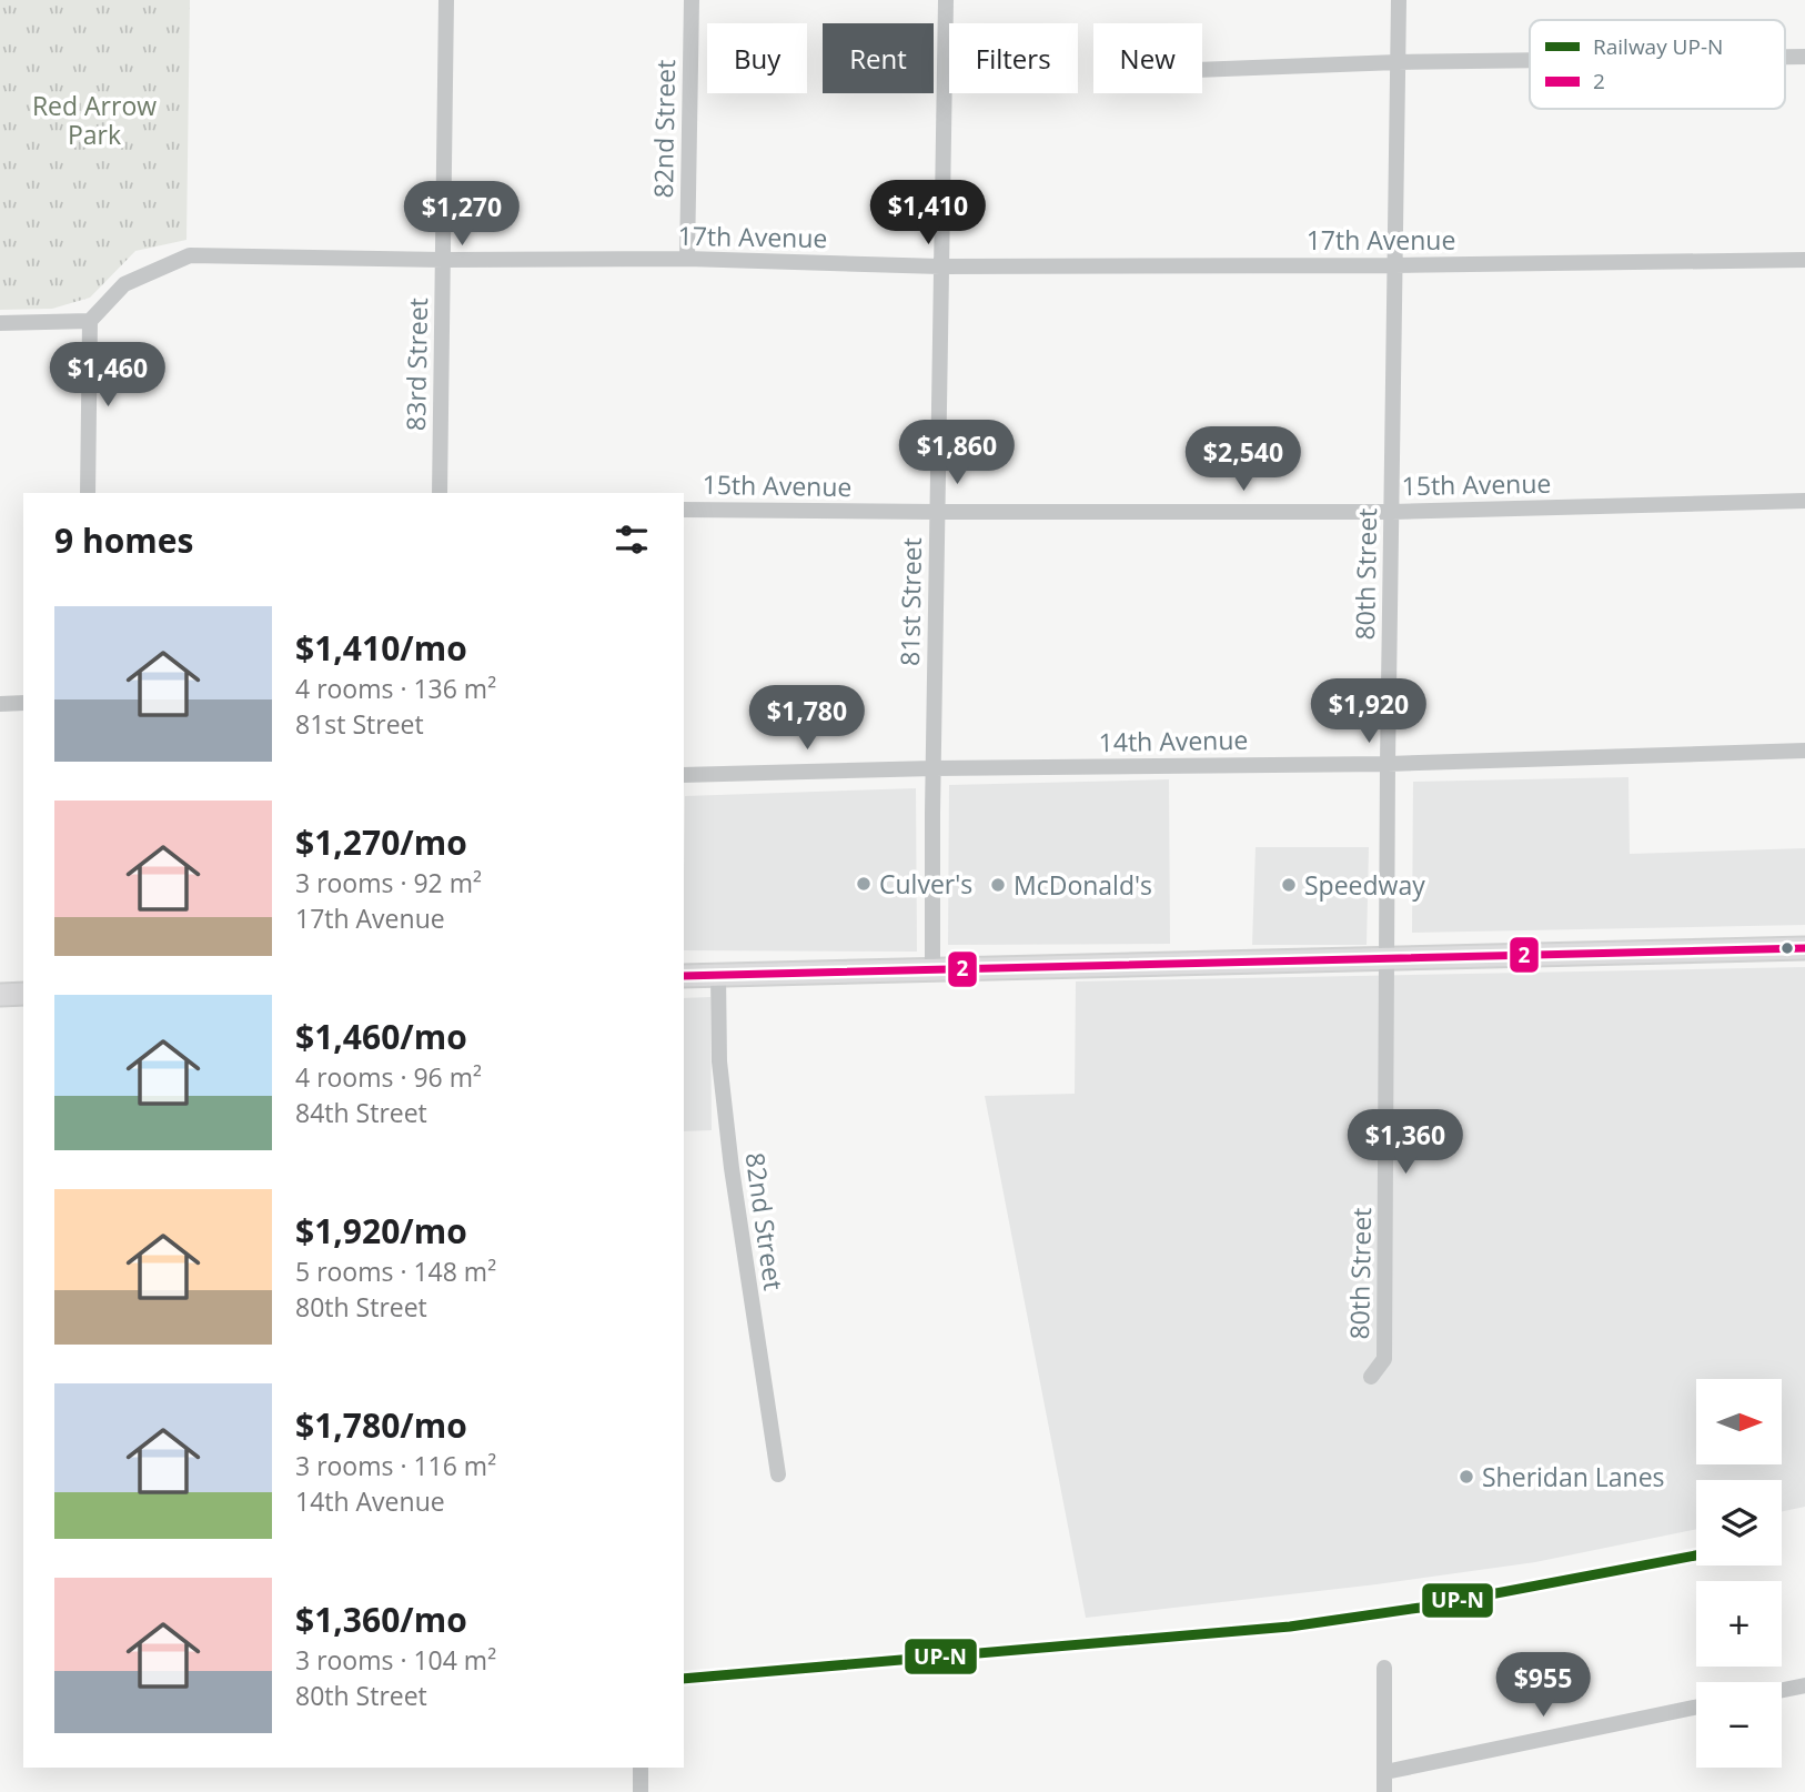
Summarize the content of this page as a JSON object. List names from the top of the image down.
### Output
{
  "streets": {
    "street": [
      "82nd Street",
      "17th Avenue",
      "83rd Street",
      "15th Avenue",
      "80th Street",
      "81st Street",
      "14th Avenue"
    ]
  },
  "crossings": [
    ["82nd Street", "17th Avenue"],
    ["17th Avenue", "83rd Street"],
    ["17th Avenue", "80th Street"],
    ["17th Avenue", "81st Street"],
    ["15th Avenue", "80th Street"],
    ["15th Avenue", "81st Street"],
    ["80th Street", "14th Avenue"],
    ["81st Street", "14th Avenue"]
  ],
  "parks": ["Red Arrow Park"],
  "places": [
    "Culver's",
    "McDonald's",
    "Speedway",
    "Sheridan Lanes"
  ],
  "lines": ["transit line 2", "rail line UP-N"],
  "legend": ["Railway UP-N", "2"],
  "north": "right",
  "page": {
    "chip": [
      "Buy",
      "Rent",
      "Filters",
      "New"
    ],
    "price": [
      "$1,410",
      "$1,270",
      "$1,460",
      "$1,860",
      "$2,540",
      "$1,920",
      "$1,780",
      "$1,360",
      "$955"
    ],
    "heading": "9 homes",
    "list": [
      {
        "name": "$1,410/mo",
        "note": "4 rooms · 136 m² · 81st Street"
      },
      {
        "name": "$1,270/mo",
        "note": "3 rooms · 92 m² · 17th Avenue"
      },
      {
        "name": "$1,460/mo",
        "note": "4 rooms · 96 m² · 84th Street"
      },
      {
        "name": "$1,920/mo",
        "note": "5 rooms · 148 m² · 80th Street"
      },
      {
        "name": "$1,780/mo",
        "note": "3 rooms · 116 m² · 14th Avenue"
      },
      {
        "name": "$1,360/mo",
        "note": "3 rooms · 104 m² · 80th Street"
      }
    ],
    "map_buttons": ["+", "−"]
  }
}
